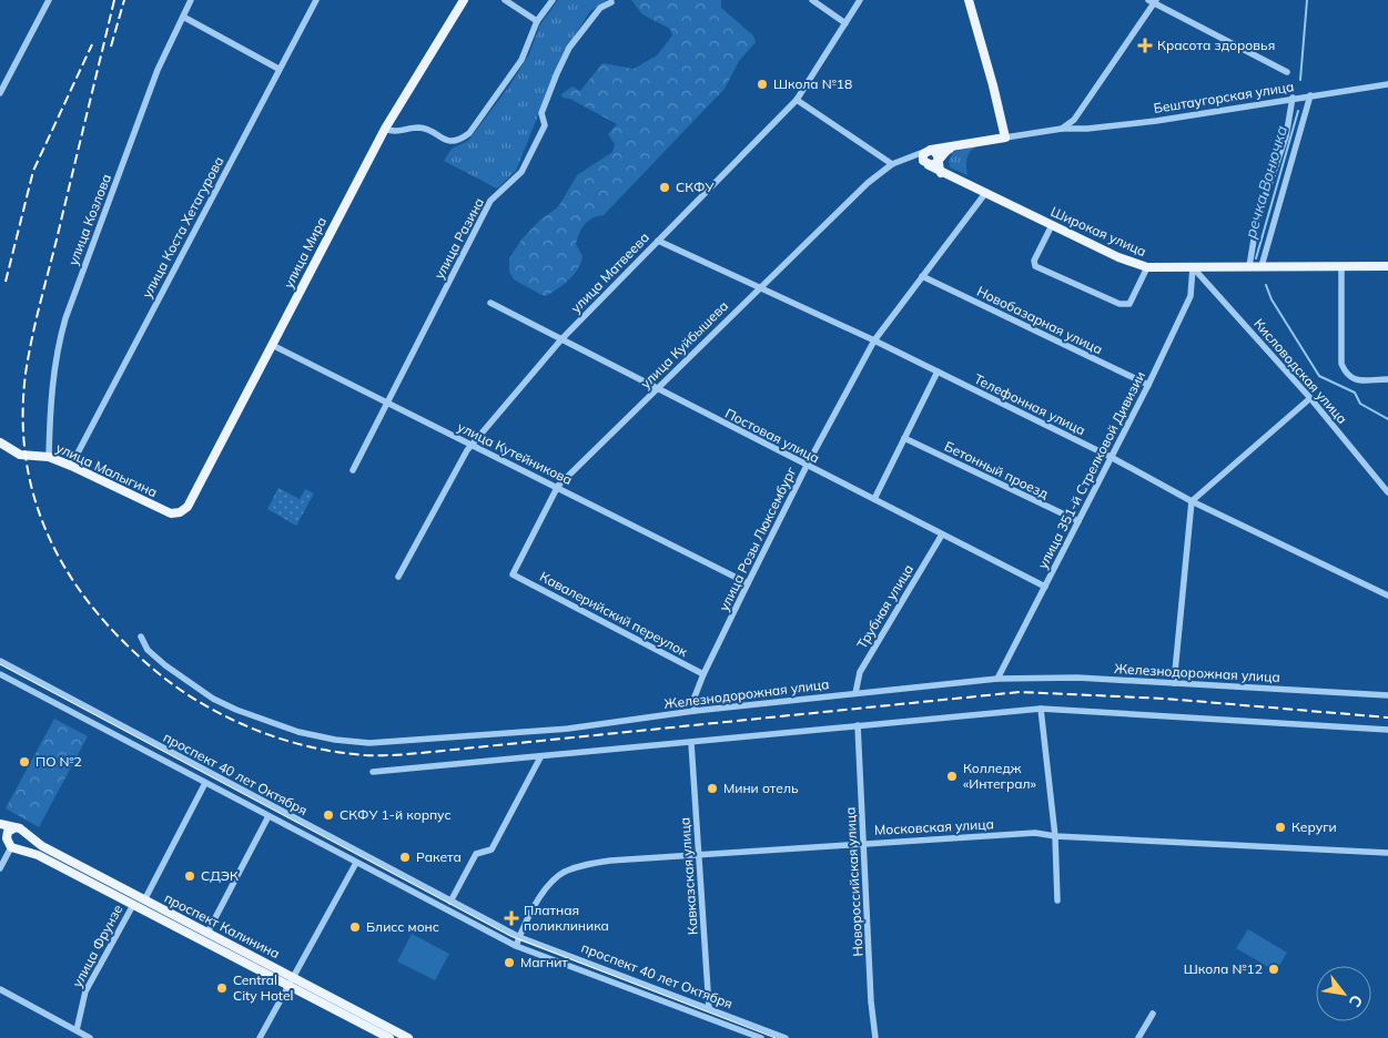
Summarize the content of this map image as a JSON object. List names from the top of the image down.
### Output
{
  "streets": {
    "main road": [
      "Широкая улица",
      "улица Мира",
      "улица Куйбышева",
      "улица Малыгина",
      "проспект Калинина"
    ],
    "street": [
      "Бештаугорская улица",
      "улица Козлова",
      "улица Коста Хетагурова",
      "улица Разина",
      "улица Матвеева",
      "Новобазарная улица",
      "Кисловодская улица",
      "Телефонная улица",
      "Постовая улица",
      "улица Кутейникова",
      "Бетонный проезд",
      "улица 351-й Стрелковой Дивизии",
      "улица Розы Люксембург",
      "Трубная улица",
      "Кавалерийский переулок",
      "Железнодорожная улица",
      "проспект 40 лет Октября",
      "Московская улица",
      "Кавказская улица",
      "Новороссийская улица",
      "улица Фрунзе"
    ]
  },
  "crossings": [
    ["улица Козлова", "улица Малыгина"],
    ["улица Коста Хетагурова", "улица Малыгина"],
    ["Широкая улица", "улица Куйбышева"],
    ["Широкая улица", "Кисловодская улица"],
    ["Широкая улица", "улица 351-й Стрелковой Дивизии"],
    ["Широкая улица", "улица Розы Люксембург"],
    ["улица Разина", "улица Кутейникова"],
    ["улица Мира", "улица Кутейникова"],
    ["улица Мира", "улица Малыгина"],
    ["улица Матвеева", "Телефонная улица"],
    ["улица Матвеева", "Постовая улица"],
    ["улица Матвеева", "улица Кутейникова"],
    ["Новобазарная улица", "улица 351-й Стрелковой Дивизии"],
    ["Новобазарная улица", "улица Розы Люксембург"],
    ["улица Куйбышева", "Телефонная улица"],
    ["улица Куйбышева", "Постовая улица"],
    ["улица Куйбышева", "улица Кутейникова"],
    ["улица Куйбышева", "Кавалерийский переулок"],
    ["Кисловодская улица", "улица 351-й Стрелковой Дивизии"],
    ["Телефонная улица", "улица 351-й Стрелковой Дивизии"],
    ["Телефонная улица", "улица Розы Люксембург"],
    ["Постовая улица", "улица 351-й Стрелковой Дивизии"],
    ["Постовая улица", "улица Розы Люксембург"],
    ["Постовая улица", "Трубная улица"],
    ["улица Кутейникова", "улица Розы Люксембург"],
    ["Бетонный проезд", "улица 351-й Стрелковой Дивизии"],
    ["улица 351-й Стрелковой Дивизии", "Железнодорожная улица"],
    ["улица Розы Люксембург", "Кавалерийский переулок"],
    ["улица Розы Люксембург", "Железнодорожная улица"],
    ["Трубная улица", "Железнодорожная улица"],
    ["проспект 40 лет Октября", "Московская улица"],
    ["проспект 40 лет Октября", "Кавказская улица"],
    ["проспект 40 лет Октября", "улица Фрунзе"],
    ["Московская улица", "Кавказская улица"],
    ["Московская улица", "Новороссийская улица"],
    ["проспект Калинина", "улица Фрунзе"]
  ],
  "water": ["речка Вонючка"],
  "places": {
    "health": ["Красота здоровья", "Платная поликлиника"],
    "other": [
      "Школа №18",
      "СКФУ",
      "ПО №2",
      "Колледж «Интеграл»",
      "Мини отель",
      "СКФУ 1-й корпус",
      "Керуги",
      "Ракета",
      "СДЭК",
      "Блисс монс",
      "Магнит",
      "Школа №12",
      "Central City Hotel"
    ]
  },
  "north": "bottom right"
}
